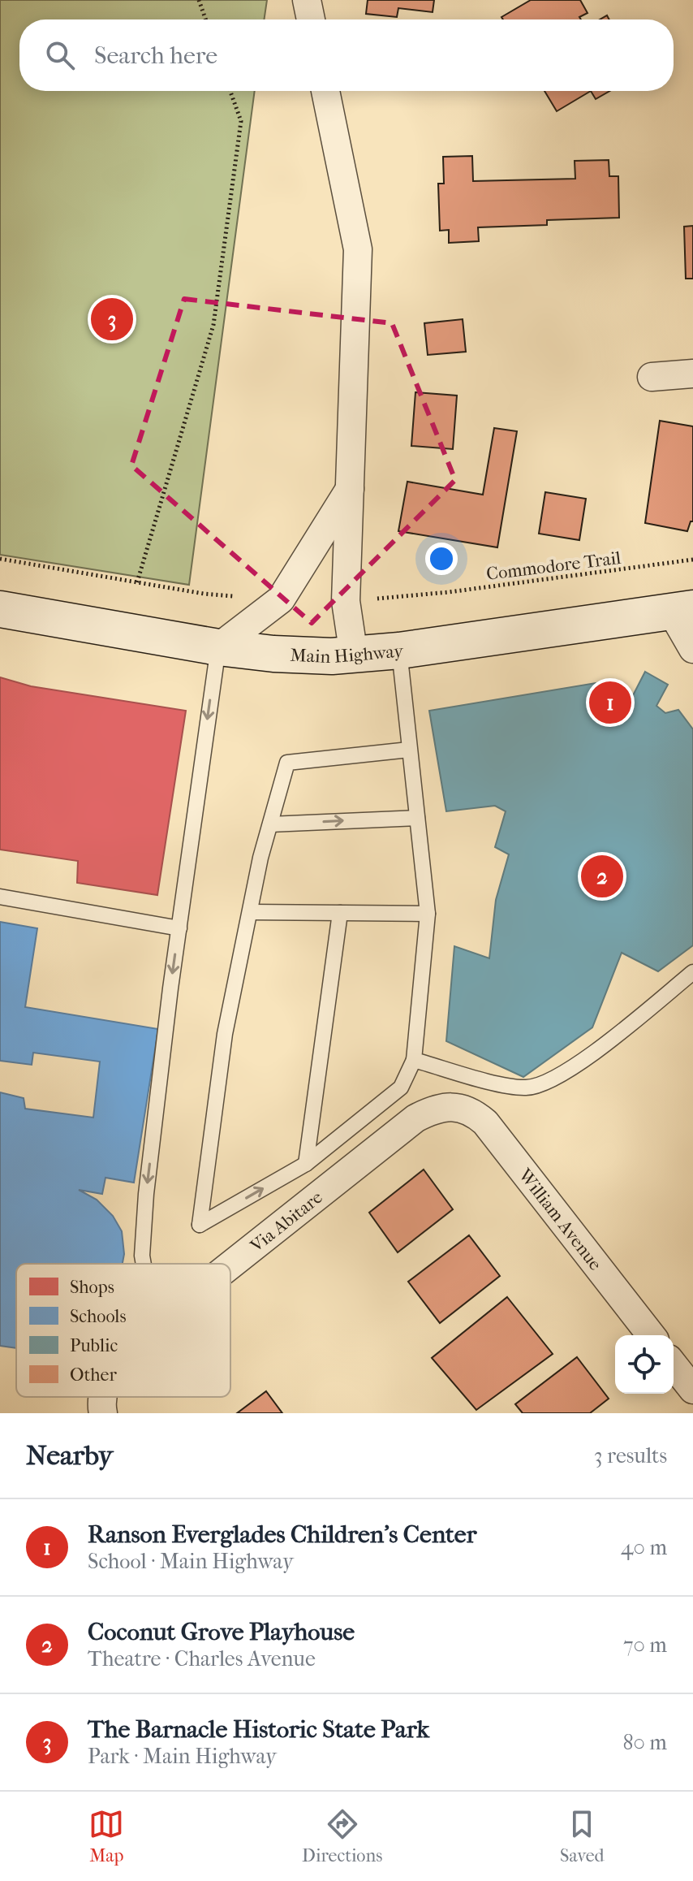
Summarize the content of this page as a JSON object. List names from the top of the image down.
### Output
{
  "streets": {
    "main road": ["Main Highway"],
    "street": ["William Avenue", "Via Abitare"],
    "path": ["Commodore Trail"]
  },
  "crossings": [
    ["William Avenue", "Via Abitare"]
  ],
  "legend": [
    "Shops",
    "Schools",
    "Public",
    "Other"
  ],
  "page": {
    "search": "Search here",
    "pins": ["3", "1", "2"],
    "heading": ["Nearby", "3 results"],
    "list": [
      {
        "mark": "1",
        "name": "Ranson Everglades Children's Center",
        "note": "School · Main Highway",
        "value": "40 m"
      },
      {
        "mark": "2",
        "name": "Coconut Grove Playhouse",
        "note": "Theatre · Charles Avenue",
        "value": "70 m"
      },
      {
        "mark": "3",
        "name": "The Barnacle Historic State Park",
        "note": "Park · Main Highway",
        "value": "80 m"
      }
    ],
    "nav": ["Map", "Directions", "Saved"]
  }
}
